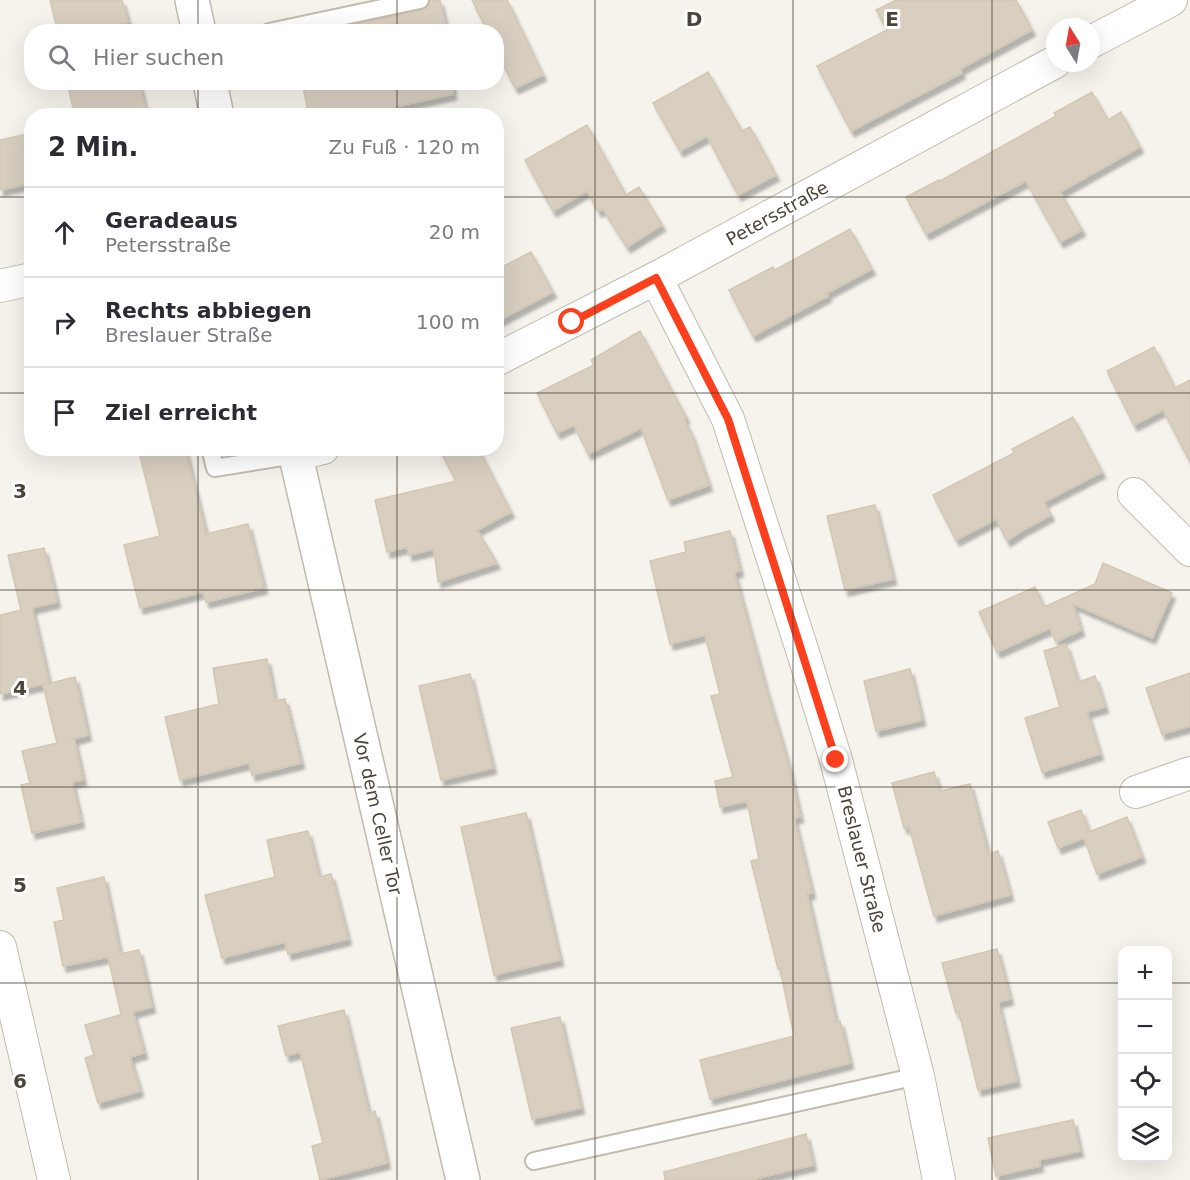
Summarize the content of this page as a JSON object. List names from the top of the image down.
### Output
{
  "streets": {
    "street": ["Petersstraße", "Vor dem Celler Tor", "Breslauer Straße"]
  },
  "crossings": [
    ["Petersstraße", "Breslauer Straße"]
  ],
  "north": "top",
  "page": {
    "search": "Hier suchen",
    "heading": ["2 Min.", "Zu Fuß · 120 m"],
    "list": [
      ["Geradeaus", "Petersstraße", "20 m"],
      ["Rechts abbiegen", "Breslauer Straße", "100 m"],
      "Ziel erreicht"
    ],
    "map_buttons": ["+", "−"]
  },
  "grid": {
    "columns": ["D", "E"],
    "rows": [
      "3",
      "4",
      "5",
      "6"
    ]
  }
}
